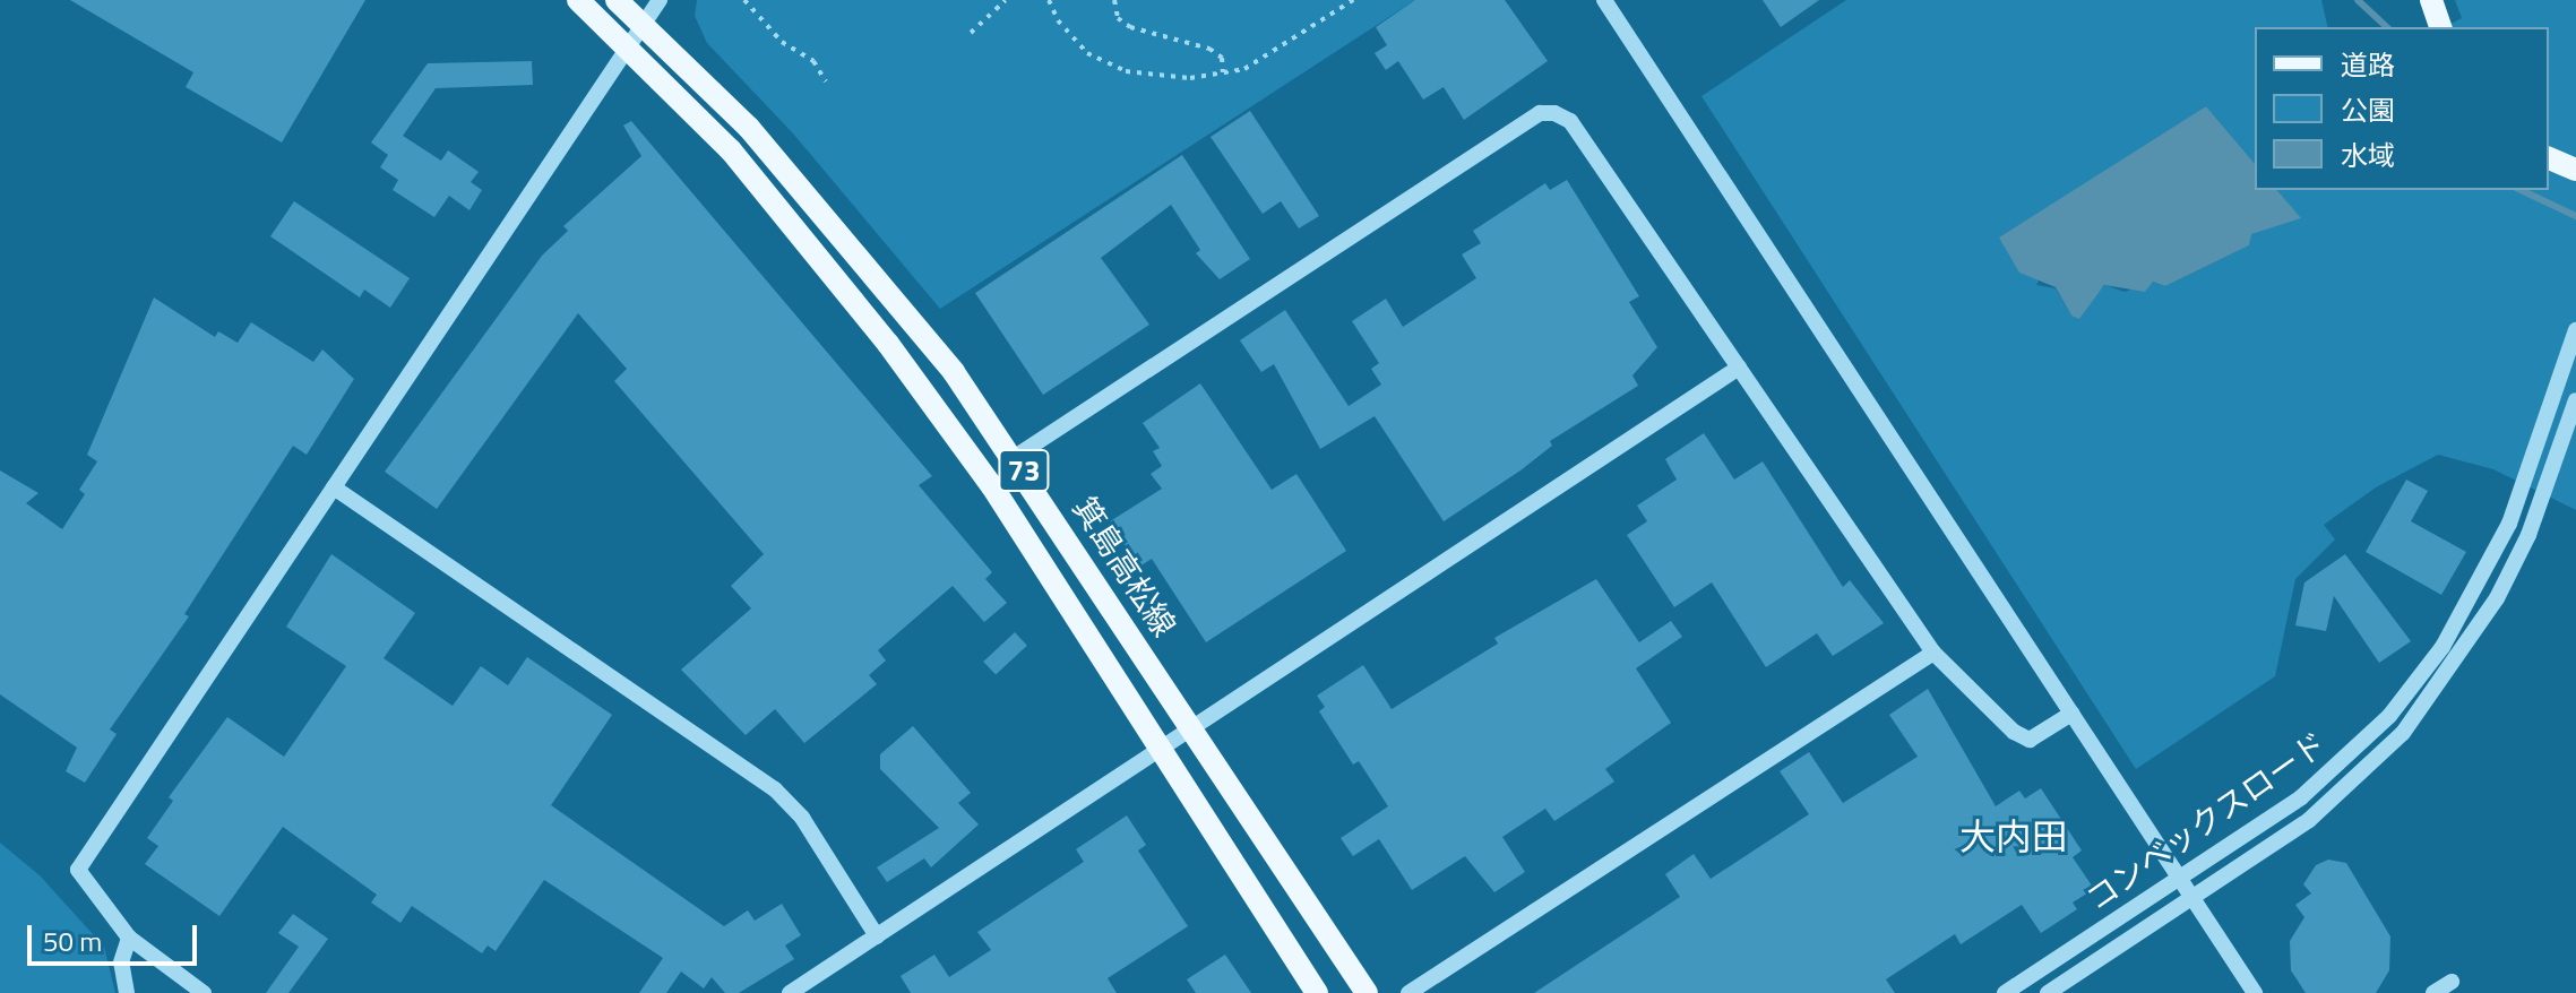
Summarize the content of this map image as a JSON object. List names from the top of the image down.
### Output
{
  "streets": {
    "main road": ["73", "箕島高松線"],
    "street": ["コンベックスロード"]
  },
  "districts": ["大内田"],
  "legend": ["道路", "公園", "水域"],
  "scale_bar": "50 m"
}
